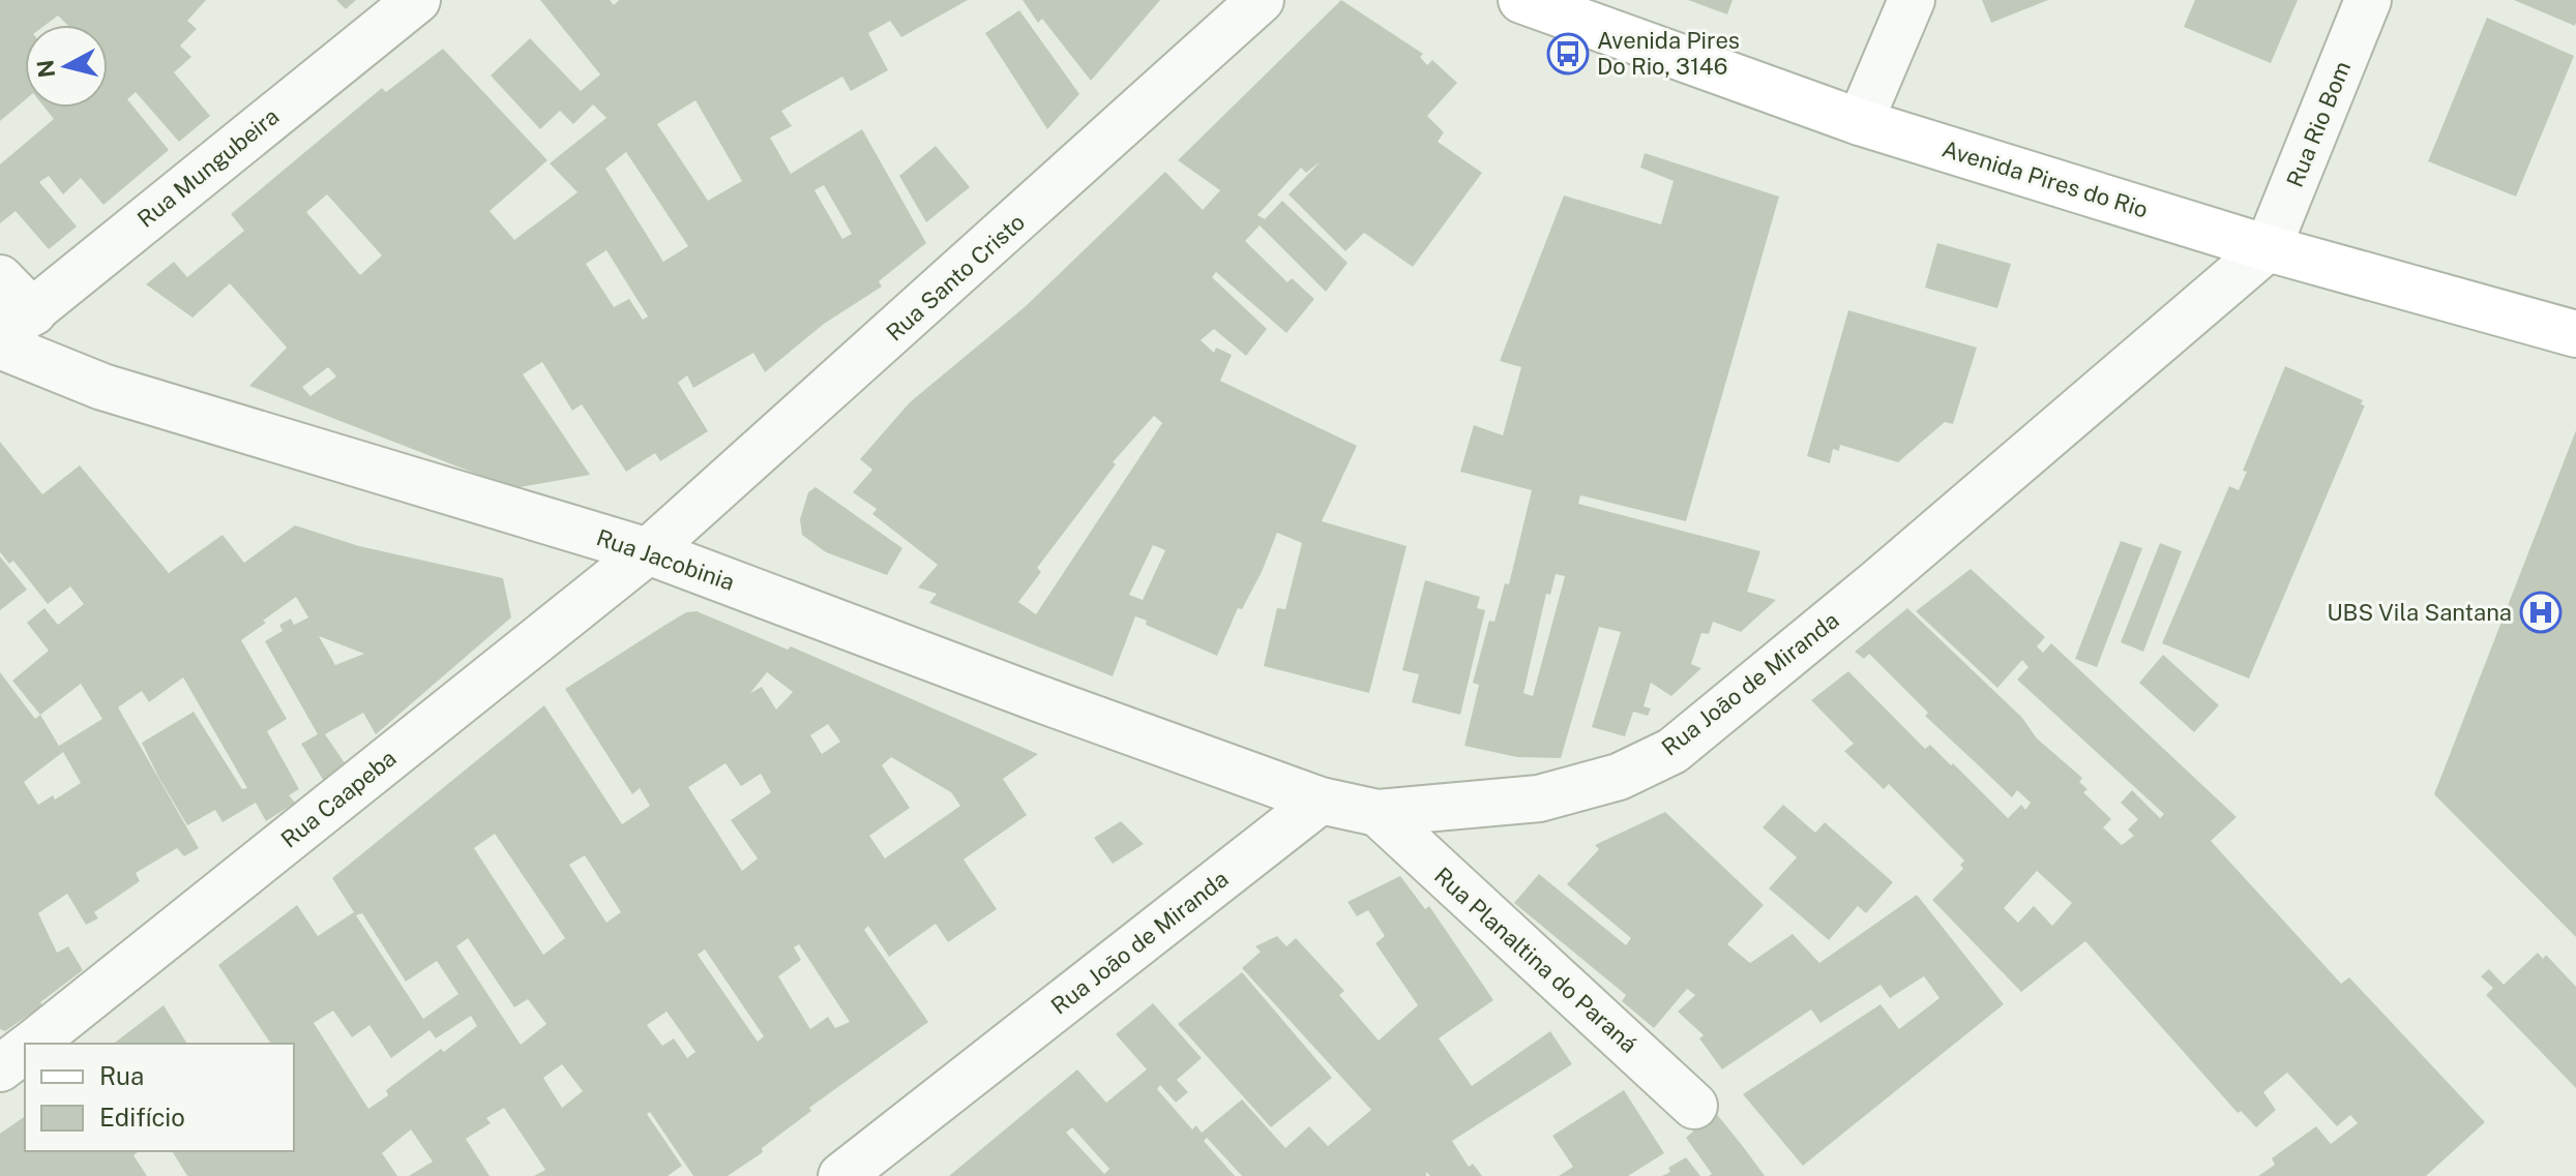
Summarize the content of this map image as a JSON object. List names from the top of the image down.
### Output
{
  "streets": {
    "main road": ["Avenida Pires do Rio"],
    "street": [
      "Rua Rio Bom",
      "Rua Mungubeira",
      "Rua Santo Cristo",
      "Rua Jacobinia",
      "Rua João de Miranda",
      "Rua Caapeba",
      "Rua Planaltina do Paraná"
    ]
  },
  "crossings": [
    ["Rua Rio Bom", "Avenida Pires do Rio"],
    ["Rua Rio Bom", "Rua João de Miranda"],
    ["Avenida Pires do Rio", "Rua João de Miranda"],
    ["Rua Santo Cristo", "Rua Jacobinia"],
    ["Rua Santo Cristo", "Rua Caapeba"],
    ["Rua Jacobinia", "Rua João de Miranda"],
    ["Rua Jacobinia", "Rua Caapeba"],
    ["Rua João de Miranda", "Rua Planaltina do Paraná"]
  ],
  "places": {
    "bus stop": ["Avenida Pires Do Rio, 3146"],
    "hospital": ["UBS Vila Santana"]
  },
  "legend": ["Rua", "Edifício"],
  "north": "left"
}
